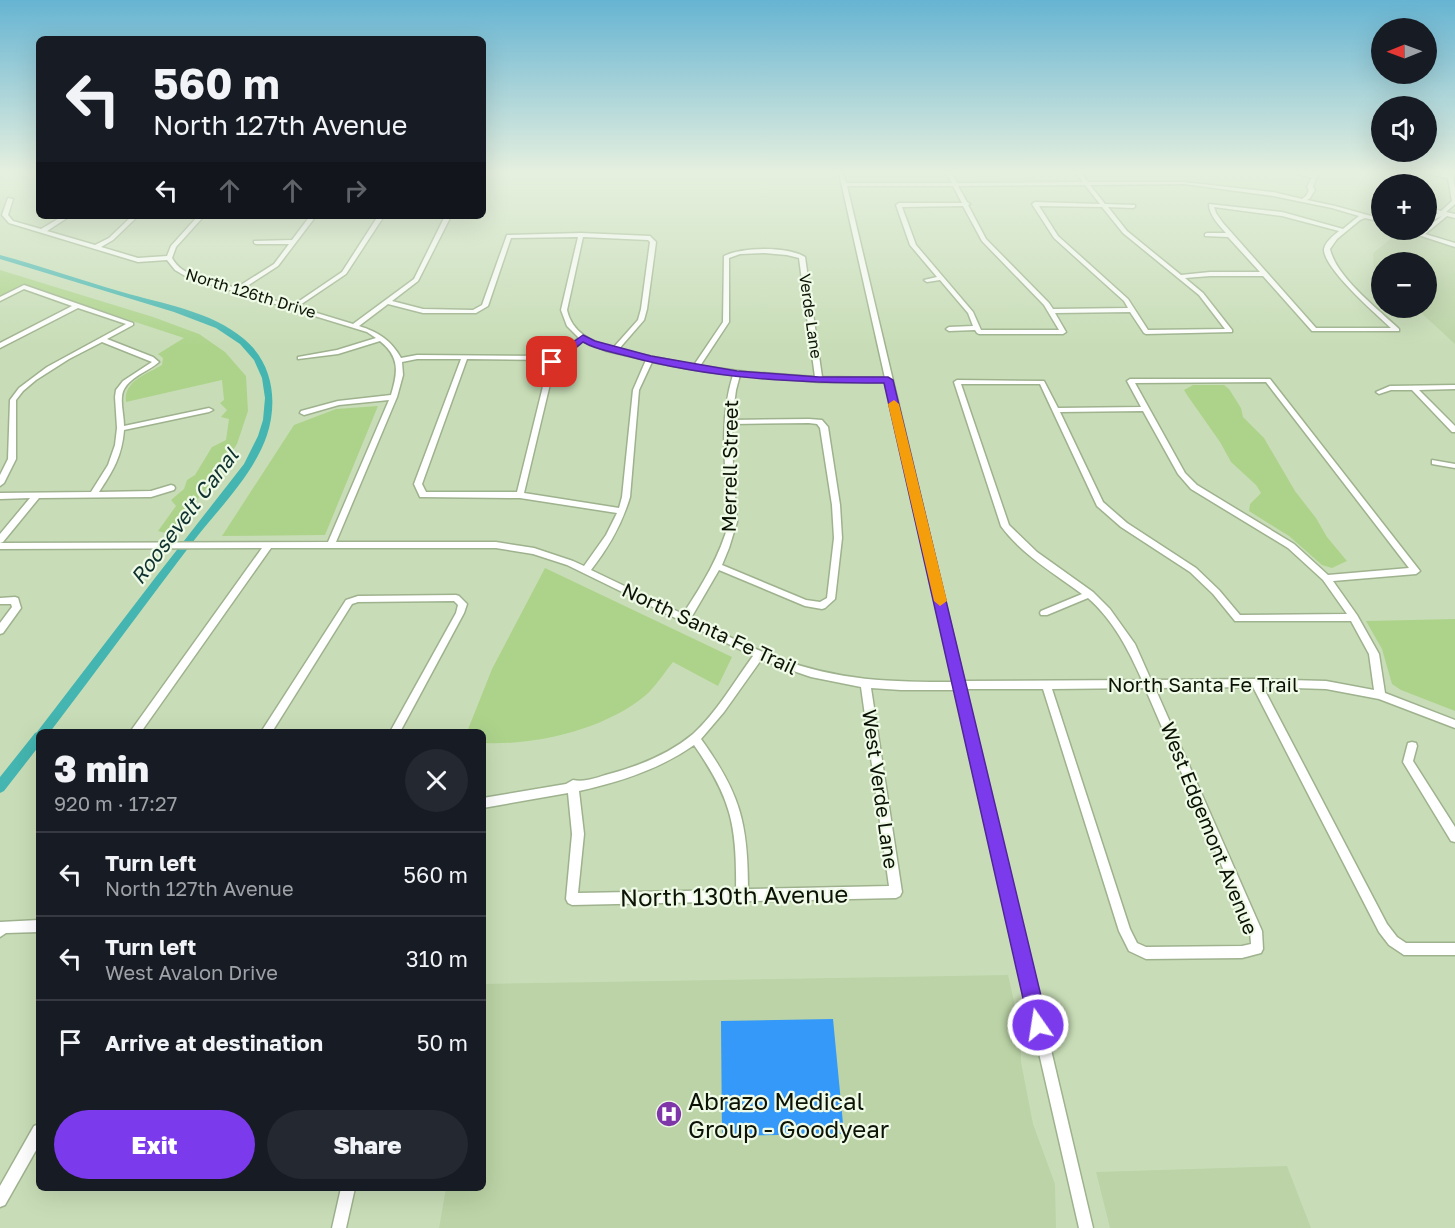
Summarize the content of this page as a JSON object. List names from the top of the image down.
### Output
{
  "streets": {
    "street": [
      "North 126th Drive",
      "Verde Lane",
      "Merrell Street",
      "North Santa Fe Trail",
      "West Verde Lane",
      "West Edgemont Avenue",
      "North 130th Avenue"
    ]
  },
  "crossings": [
    ["Merrell Street", "North Santa Fe Trail"],
    ["North Santa Fe Trail", "West Verde Lane"],
    ["North Santa Fe Trail", "West Edgemont Avenue"],
    ["West Verde Lane", "North 130th Avenue"]
  ],
  "water": ["Roosevelt Canal"],
  "places": {
    "hospital": ["Abrazo Medical Group - Goodyear"]
  },
  "north": "left",
  "page": {
    "map_buttons": ["+", "−"],
    "turn": ["560 m", "North 127th Avenue"],
    "heading": ["3 min", "920 m · 17:27"],
    "list": [
      {
        "name": "Turn left",
        "note": "North 127th Avenue",
        "value": "560 m"
      },
      {
        "name": "Turn left",
        "note": "West Avalon Drive",
        "value": "310 m"
      },
      {
        "name": "Arrive at destination",
        "value": "50 m"
      }
    ],
    "buttons": ["Exit", "Share"]
  }
}
